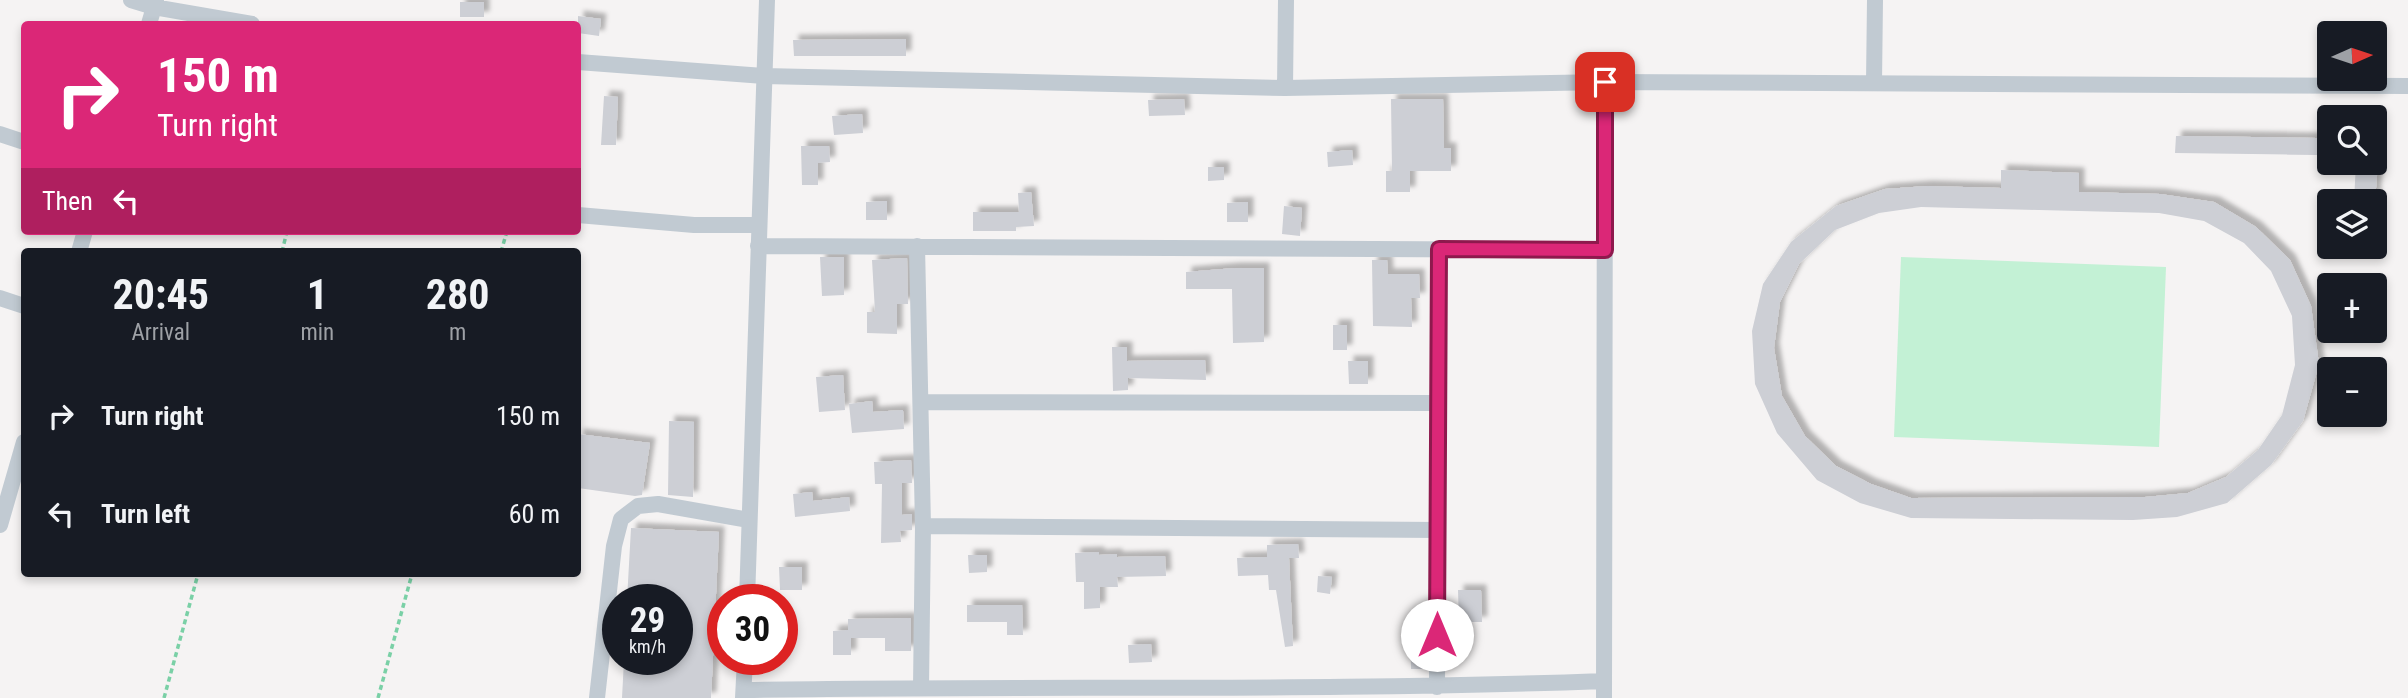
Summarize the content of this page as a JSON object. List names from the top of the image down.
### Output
{
  "north": "right",
  "page": {
    "map_buttons": ["+", "−"],
    "turn": ["150 m", "Turn right"],
    "then": "Then",
    "eta": [
      "20:45",
      "Arrival",
      "1",
      "min",
      "280",
      "m"
    ],
    "list": [
      {
        "name": "Turn right",
        "value": "150 m"
      },
      {
        "name": "Turn left",
        "value": "60 m"
      }
    ],
    "speed": "29 km/h",
    "limit": "30"
  }
}
